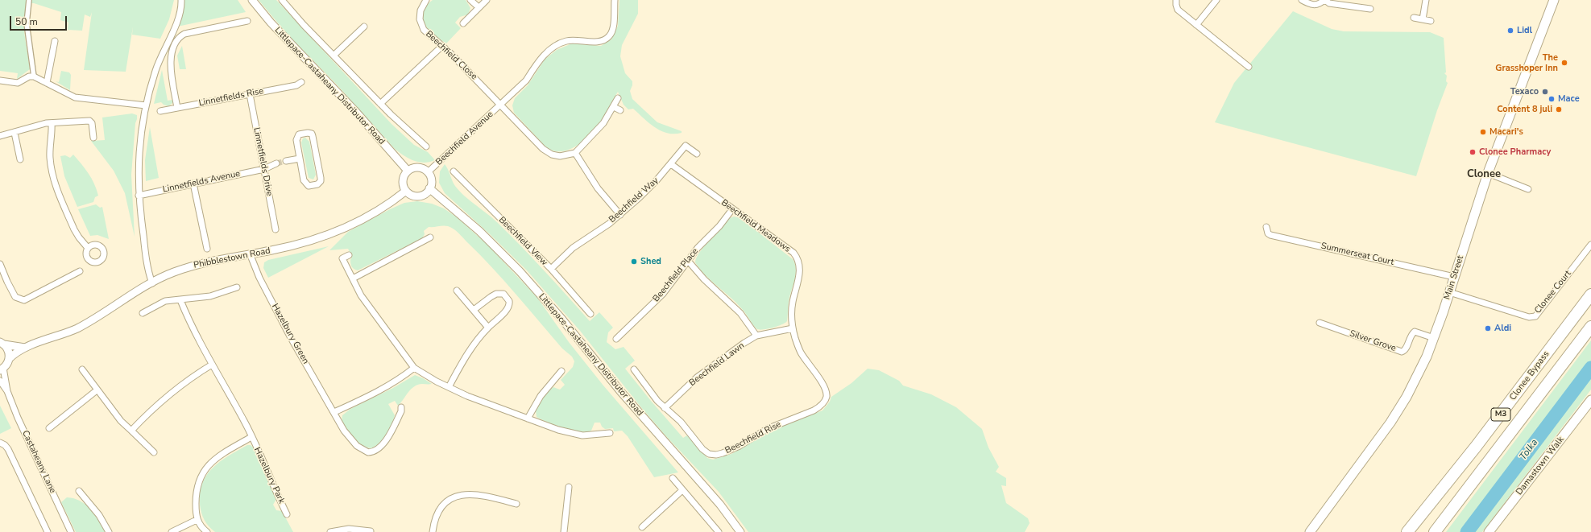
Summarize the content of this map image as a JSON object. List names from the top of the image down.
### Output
{
  "streets": {
    "highway": ["Clonee Bypass", "M3"],
    "main road": ["Main Street", "Damastown Walk"],
    "street": [
      "Beechfield Close",
      "Littlepace-Castaheany Distributor Road",
      "Linnetfields Rise",
      "Beechfield Avenue",
      "Linnetfields Drive",
      "Linnetfields Avenue",
      "Beechfield Way",
      "Beechfield Meadows",
      "Beechfield View",
      "Summerseat Court",
      "Phibblestown Road",
      "Beechfield Place",
      "Clonee Court",
      "Hazelbury Green",
      "Silver Grove",
      "Beechfield Lawn",
      "Beechfield Rise",
      "Castaheany Lane",
      "Hazelbury Park"
    ]
  },
  "crossings": [
    ["Beechfield Close", "Beechfield Avenue"],
    ["Littlepace-Castaheany Distributor Road", "Beechfield Avenue"],
    ["Littlepace-Castaheany Distributor Road", "Phibblestown Road"],
    ["Linnetfields Rise", "Linnetfields Drive"],
    ["Beechfield Avenue", "Phibblestown Road"],
    ["Linnetfields Drive", "Linnetfields Avenue"],
    ["Beechfield Way", "Beechfield Meadows"],
    ["Beechfield Way", "Beechfield View"],
    ["Beechfield Meadows", "Beechfield Place"],
    ["Beechfield Meadows", "Beechfield Lawn"],
    ["Beechfield Meadows", "Beechfield Rise"],
    ["Summerseat Court", "Main Street"],
    ["Phibblestown Road", "Hazelbury Green"],
    ["Main Street", "Clonee Court"],
    ["Main Street", "Silver Grove"],
    ["Beechfield Lawn", "Beechfield Rise"]
  ],
  "districts": ["Clonee"],
  "water": ["Tolka"],
  "places": [
    "Lidl",
    "The Grasshoper Inn",
    "Texaco",
    "Mace",
    "Content 8 juli",
    "Macari's",
    "Clonee Pharmacy",
    "Shed",
    "Aldi"
  ],
  "scale_bar": "50 m"
}
